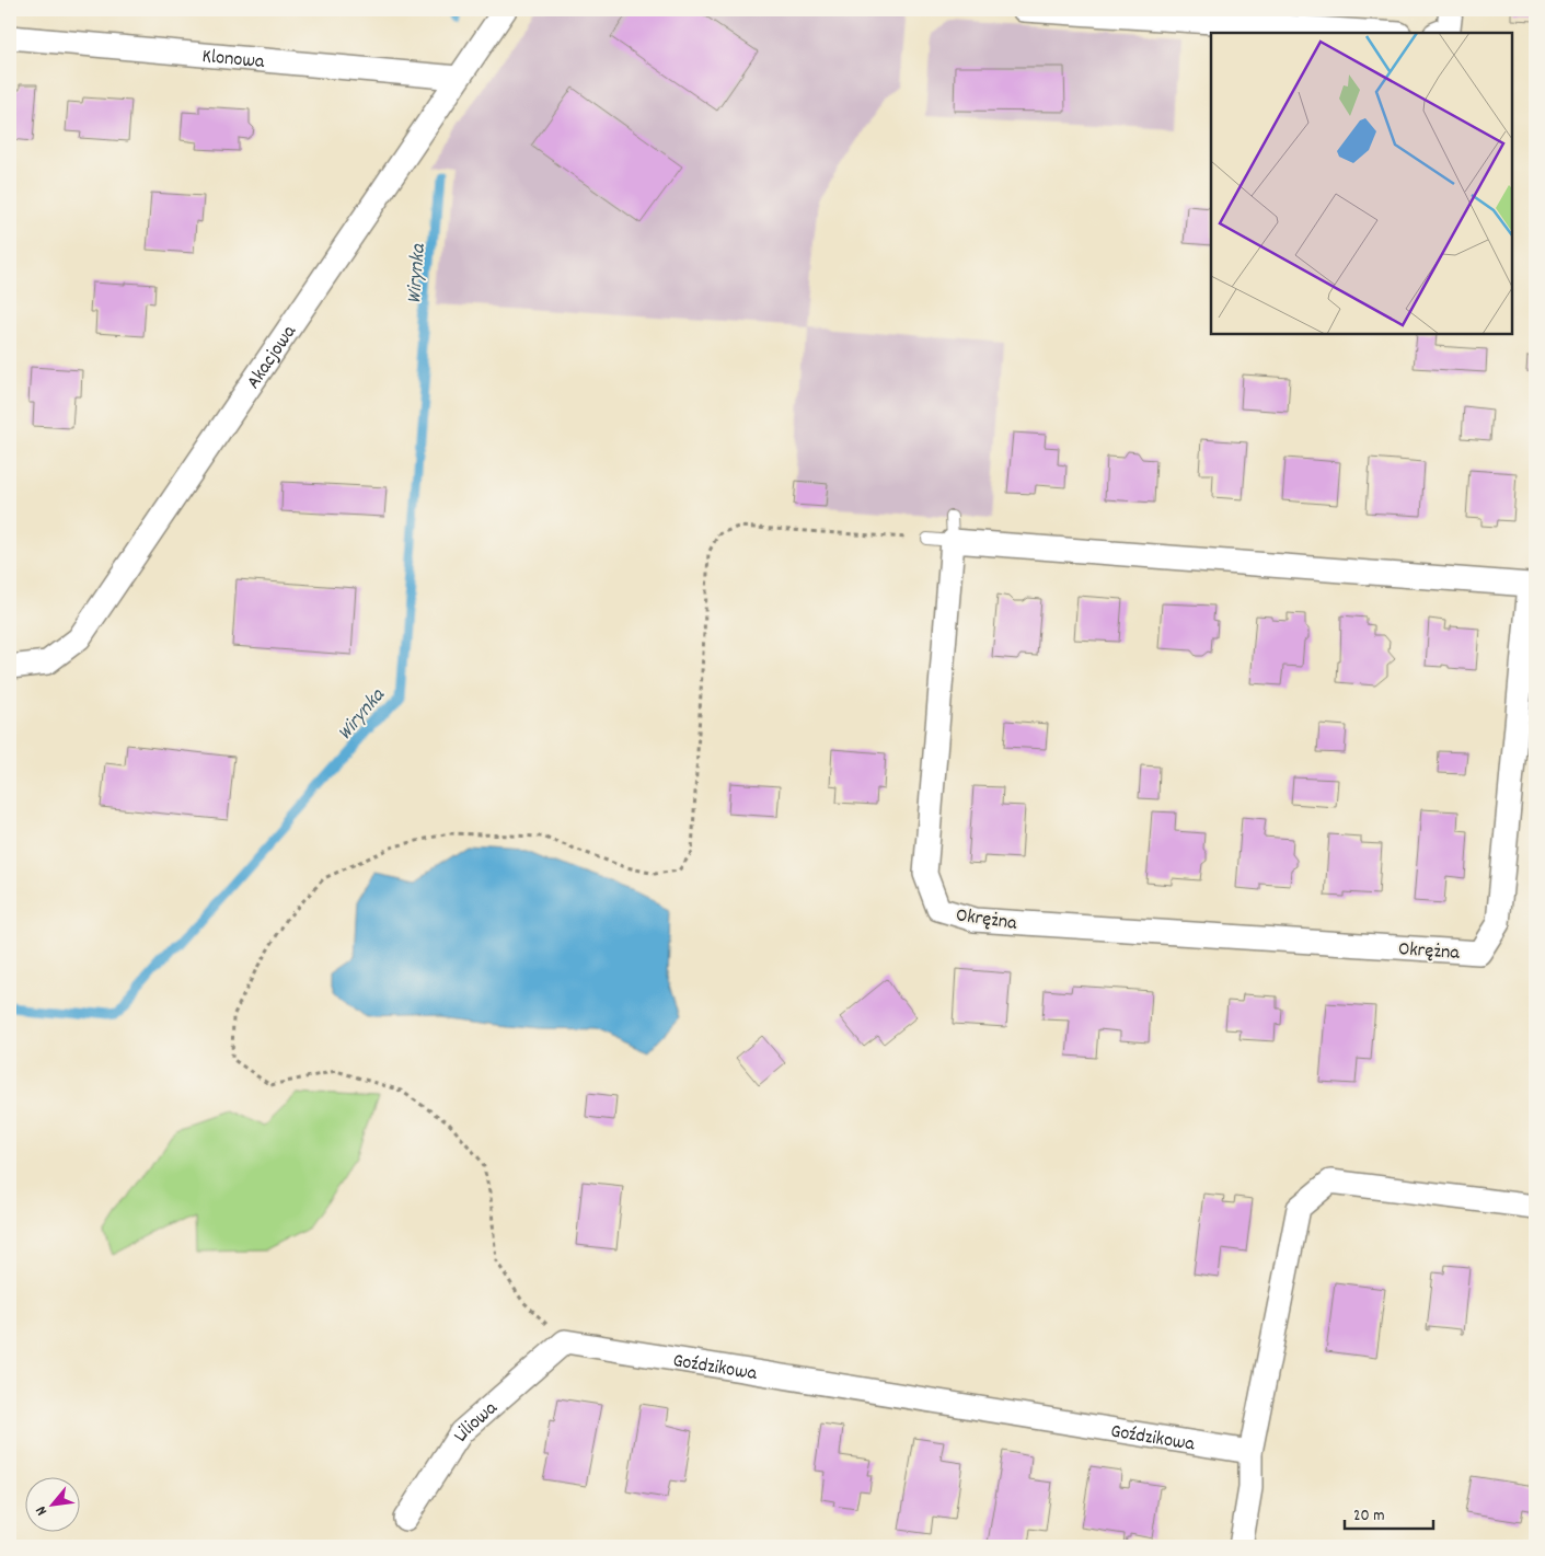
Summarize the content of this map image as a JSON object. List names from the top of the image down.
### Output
{
  "streets": {
    "street": [
      "Klonowa",
      "Akacjowa",
      "Okrężna",
      "Goździkowa",
      "Liliowa"
    ]
  },
  "crossings": [
    ["Klonowa", "Akacjowa"],
    ["Goździkowa", "Liliowa"]
  ],
  "water": ["Wirynka"],
  "scale_bar": "20 m",
  "north": "bottom left"
}
